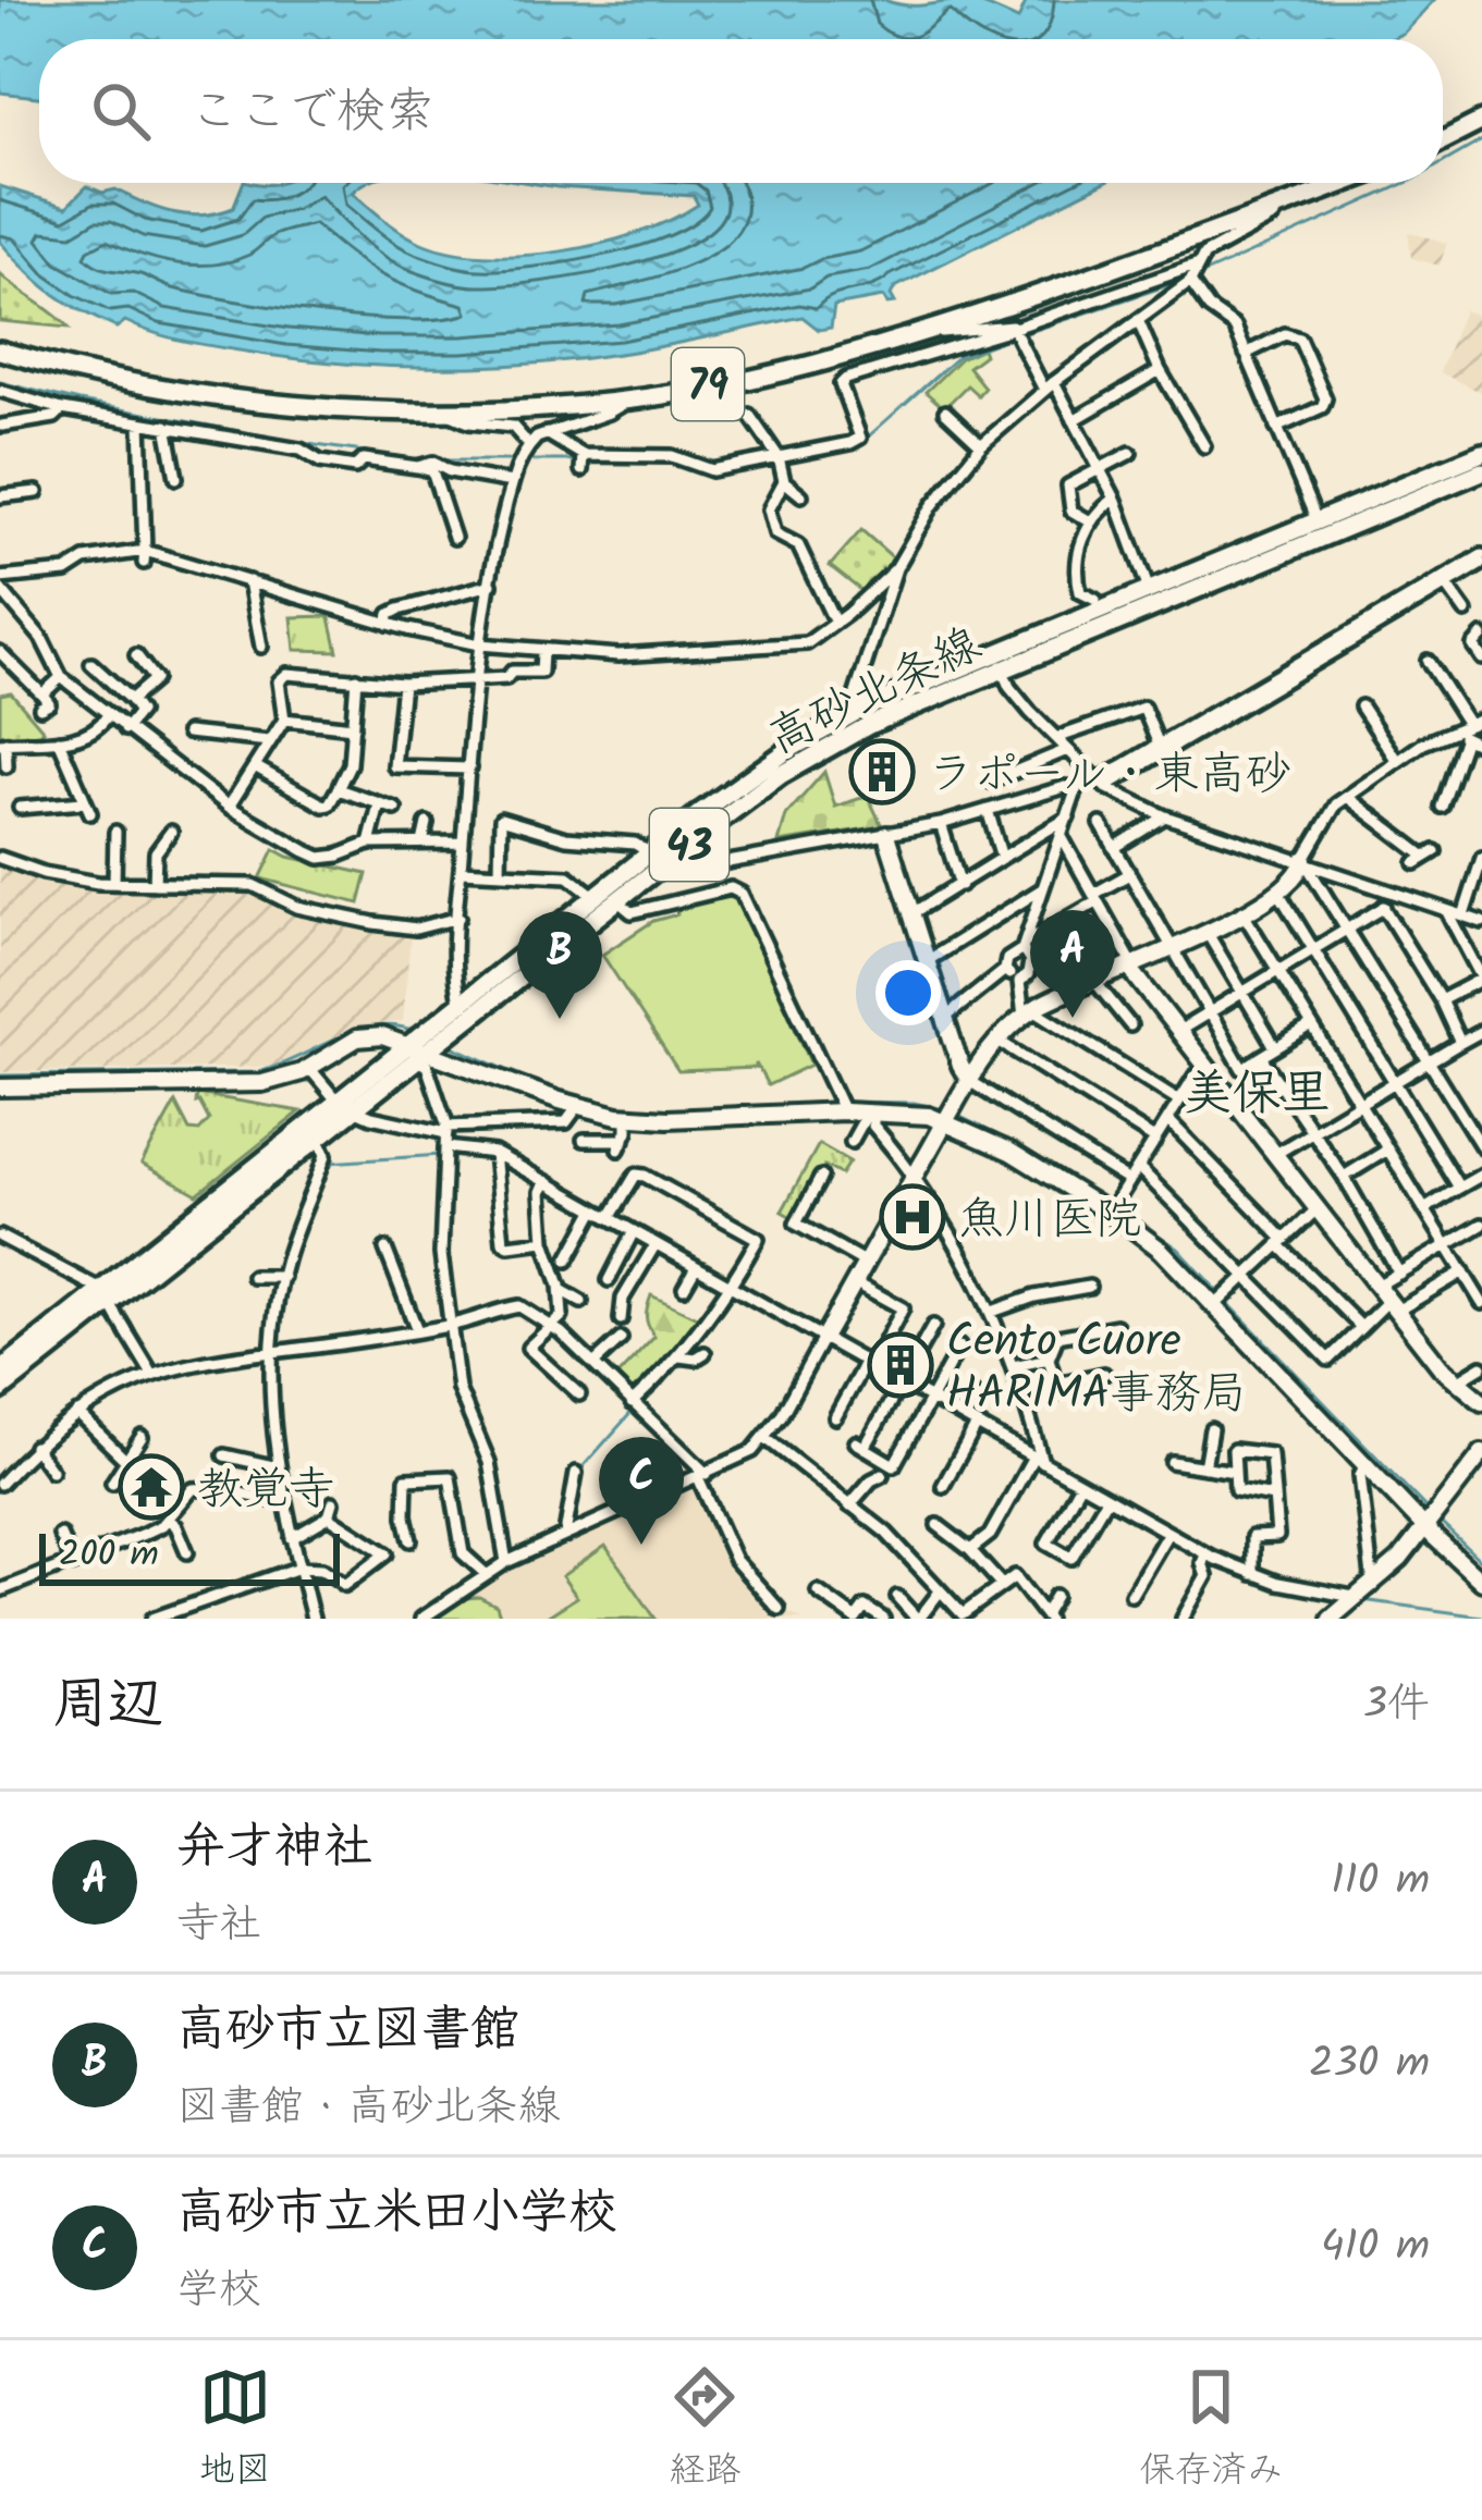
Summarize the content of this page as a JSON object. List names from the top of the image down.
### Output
{
  "streets": {
    "main road": ["79", "高砂北条線", "43"]
  },
  "districts": ["美保里"],
  "places": {
    "building": ["ラポール・東高砂", "Cento Cuore HARIMA事務局"],
    "hospital": ["魚川医院"],
    "temple": ["教覚寺"]
  },
  "scale_bar": "200 m",
  "page": {
    "search": "ここで検索",
    "pins": ["A", "B", "C"],
    "scale": "200 m",
    "heading": ["周辺", "3件"],
    "list": [
      {
        "mark": "A",
        "name": "弁才神社",
        "note": "寺社",
        "value": "110 m"
      },
      {
        "mark": "B",
        "name": "高砂市立図書館",
        "note": "図書館 · 高砂北条線",
        "value": "230 m"
      },
      {
        "mark": "C",
        "name": "高砂市立米田小学校",
        "note": "学校",
        "value": "410 m"
      }
    ],
    "nav": ["地図", "経路", "保存済み"]
  }
}
